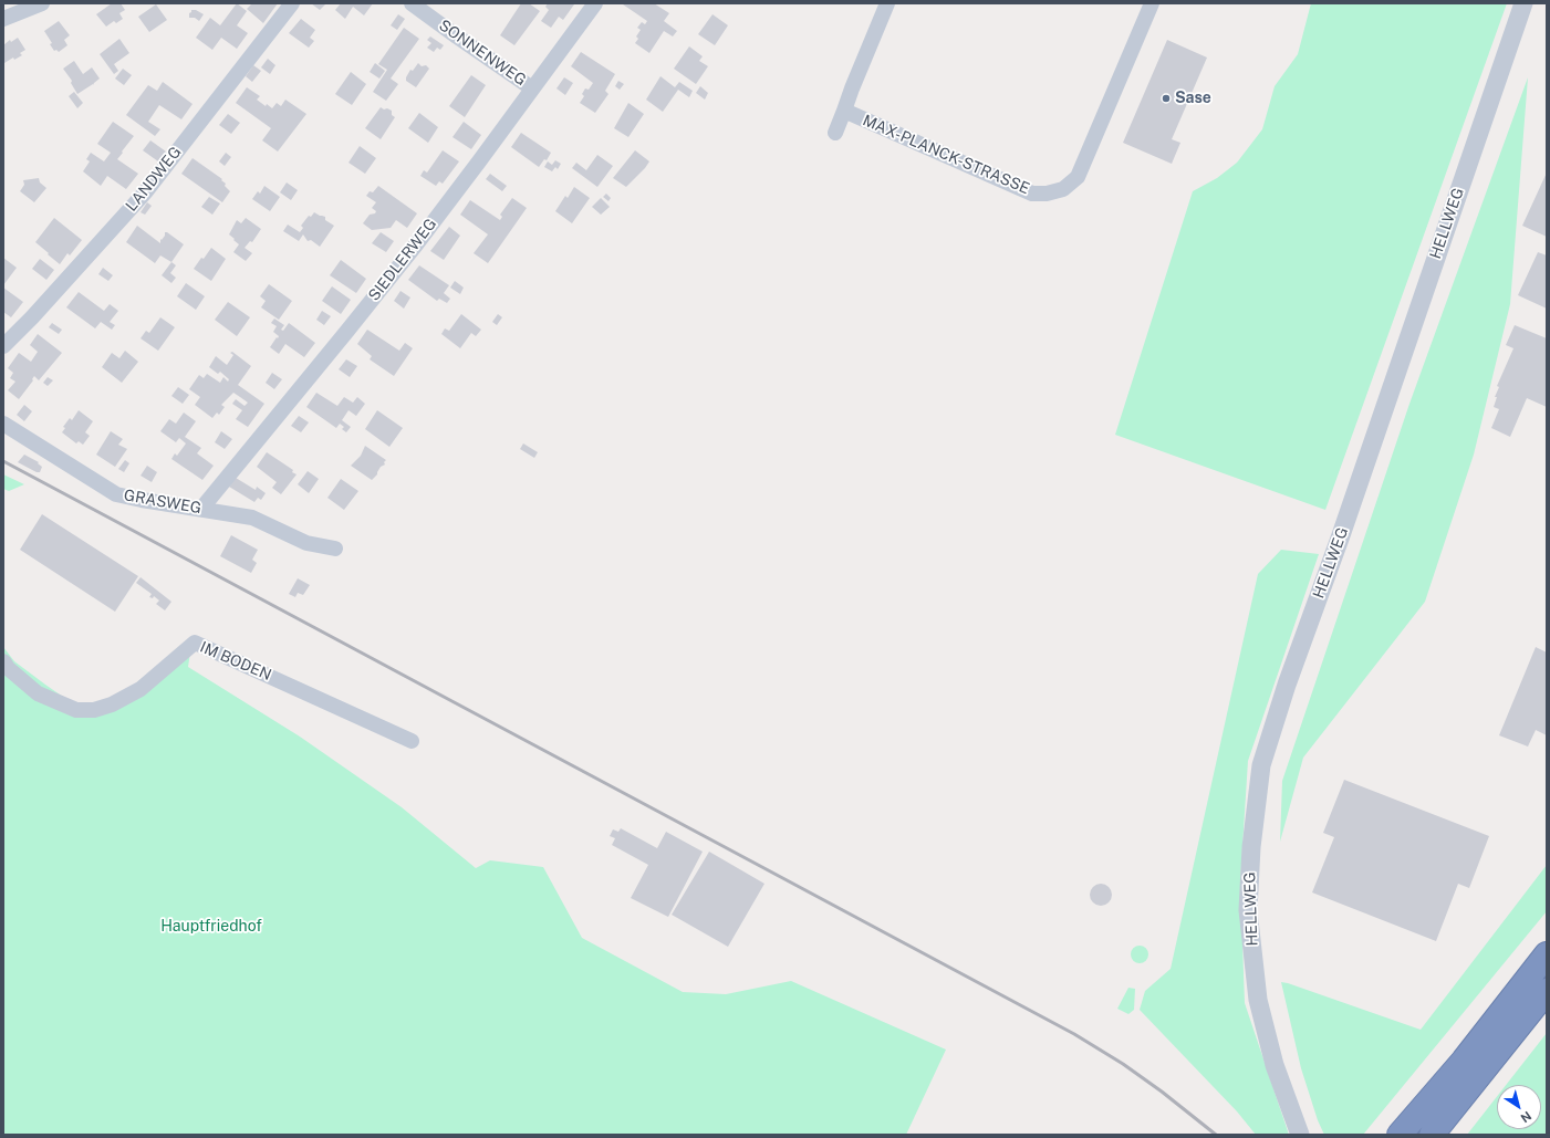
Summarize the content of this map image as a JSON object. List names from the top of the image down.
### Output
{
  "streets": {
    "street": [
      "SONNENWEG",
      "MAX-PLANCK-STRASSE",
      "LANDWEG",
      "HELLWEG",
      "SIEDLERWEG",
      "GRASWEG",
      "IM BODEN"
    ]
  },
  "crossings": [
    ["SONNENWEG", "SIEDLERWEG"],
    ["SIEDLERWEG", "GRASWEG"]
  ],
  "parks": ["Hauptfriedhof"],
  "places": ["Sase"],
  "north": "bottom right"
}
